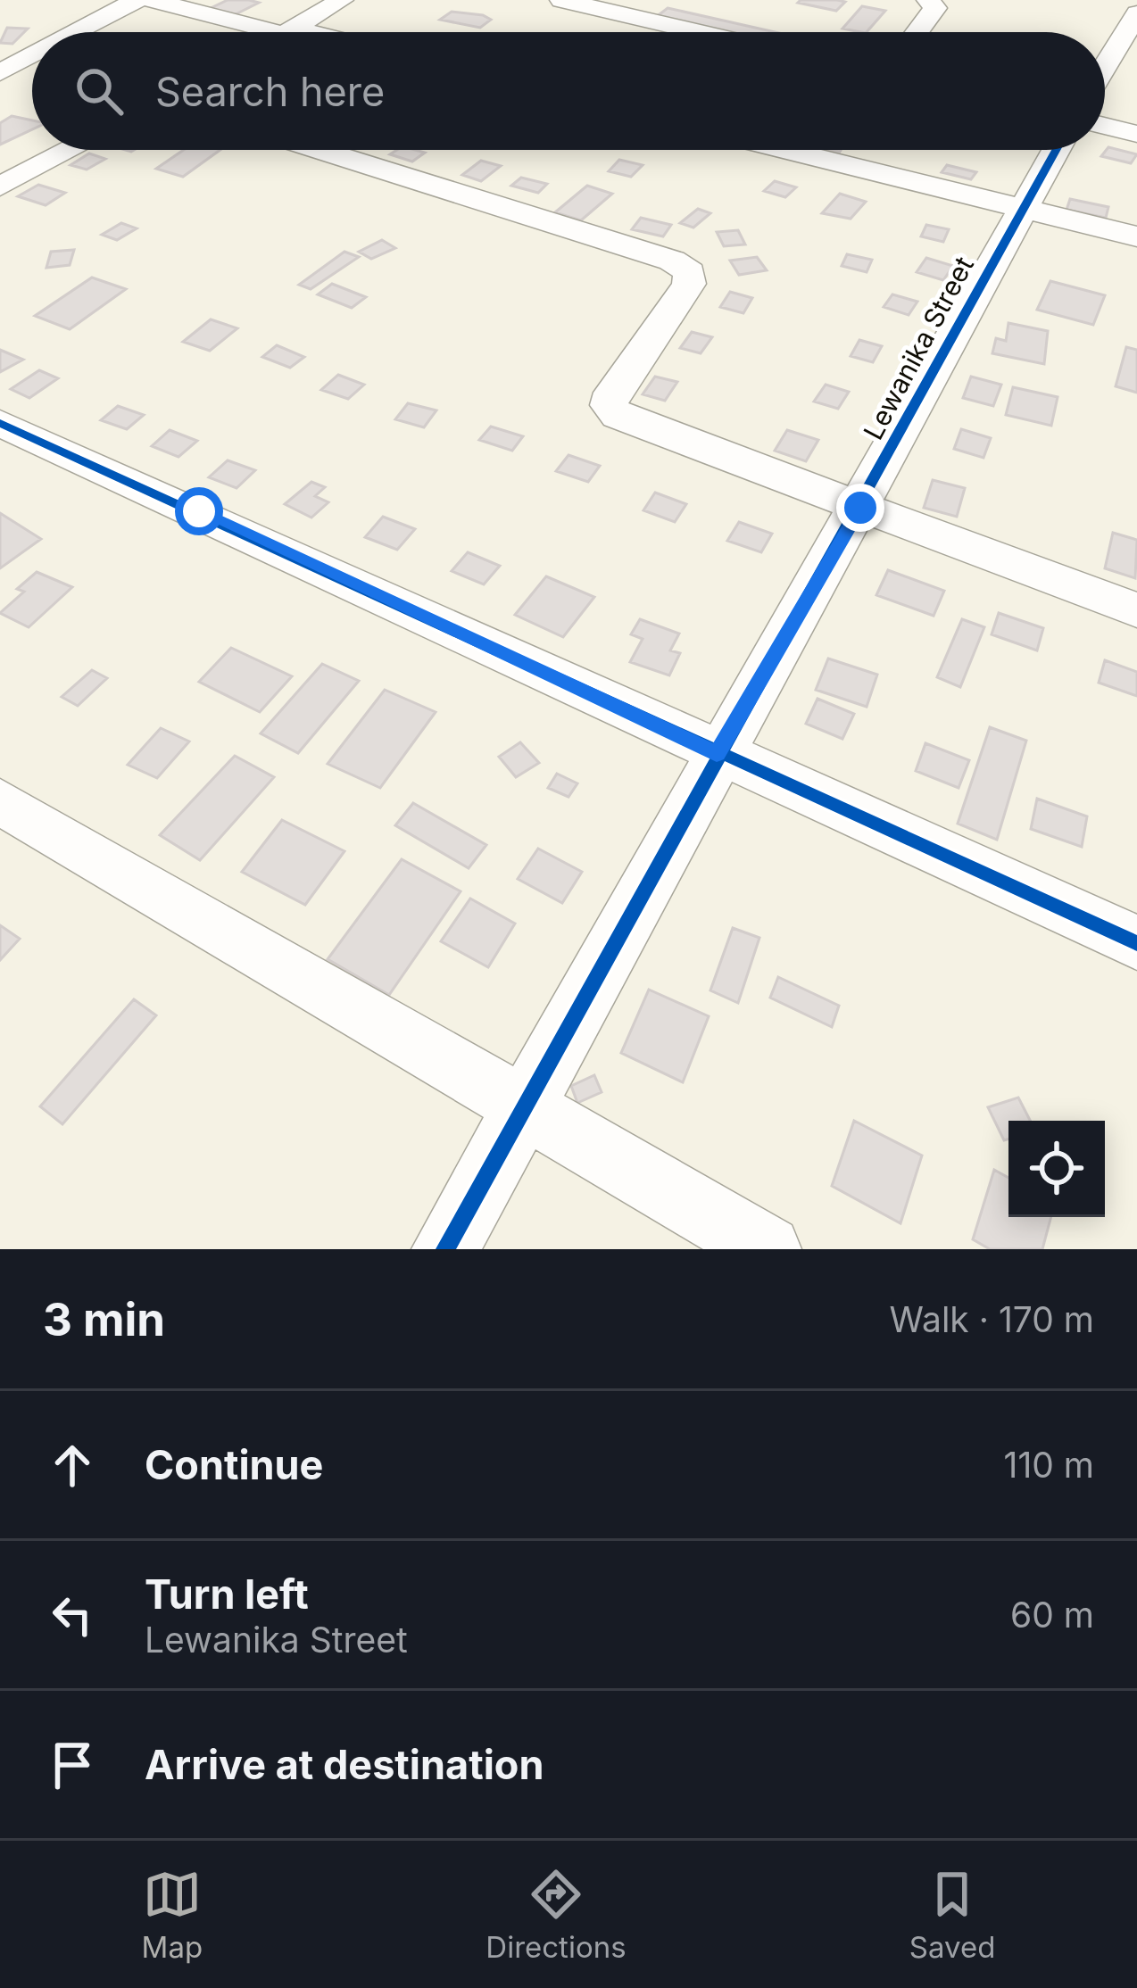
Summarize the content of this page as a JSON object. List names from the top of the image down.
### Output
{
  "streets": {
    "street": ["Lewanika Street"]
  },
  "page": {
    "search": "Search here",
    "heading": ["3 min", "Walk · 170 m"],
    "list": [
      ["Continue", "110 m"],
      ["Turn left", "Lewanika Street", "60 m"],
      "Arrive at destination"
    ],
    "nav": ["Map", "Directions", "Saved"]
  }
}
